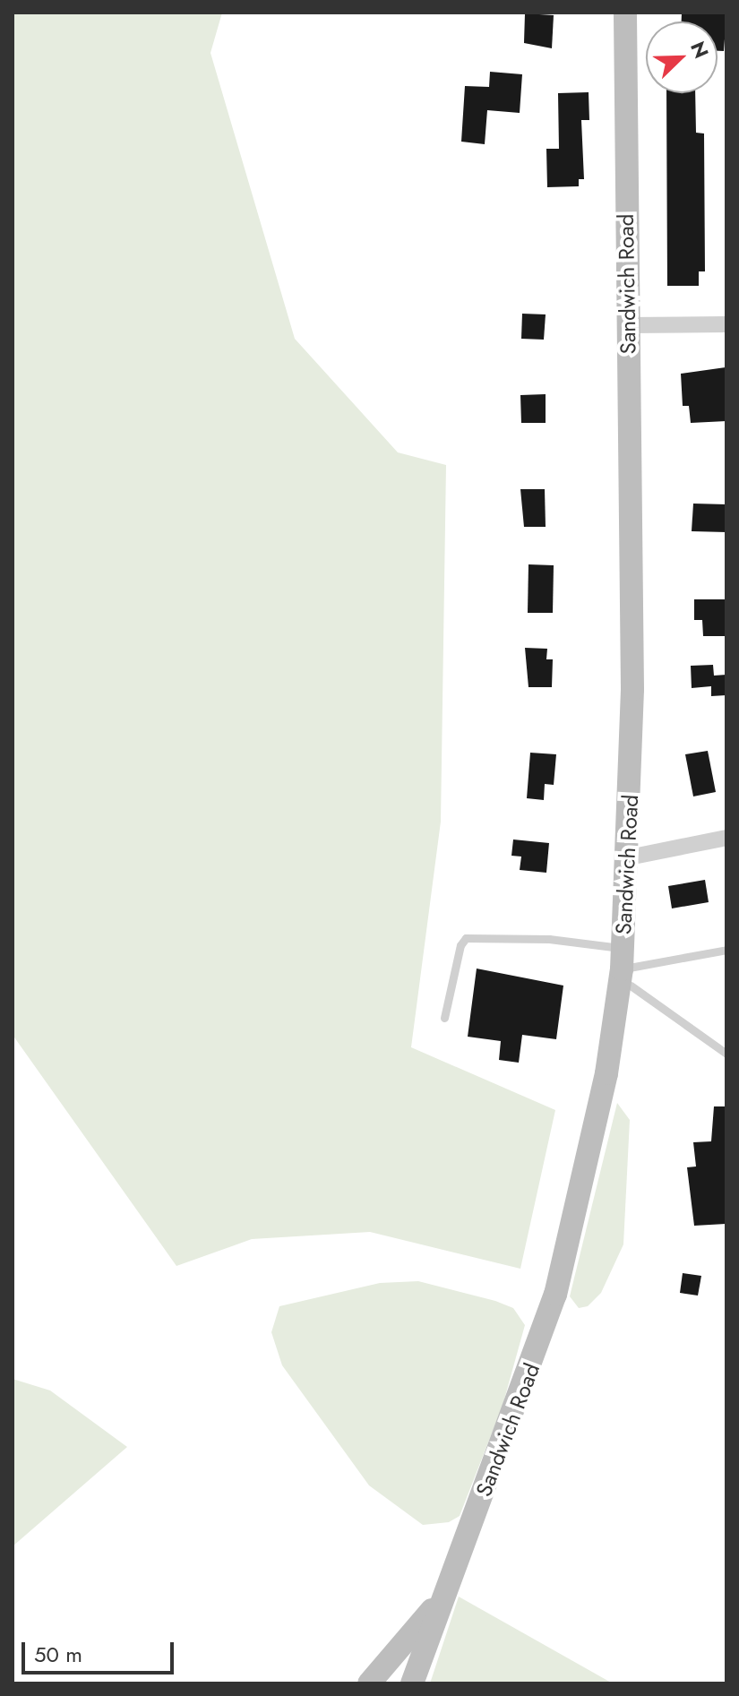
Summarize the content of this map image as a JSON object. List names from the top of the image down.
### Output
{
  "streets": {
    "main road": ["Sandwich Road"]
  },
  "scale_bar": "50 m",
  "north": "top right"
}
